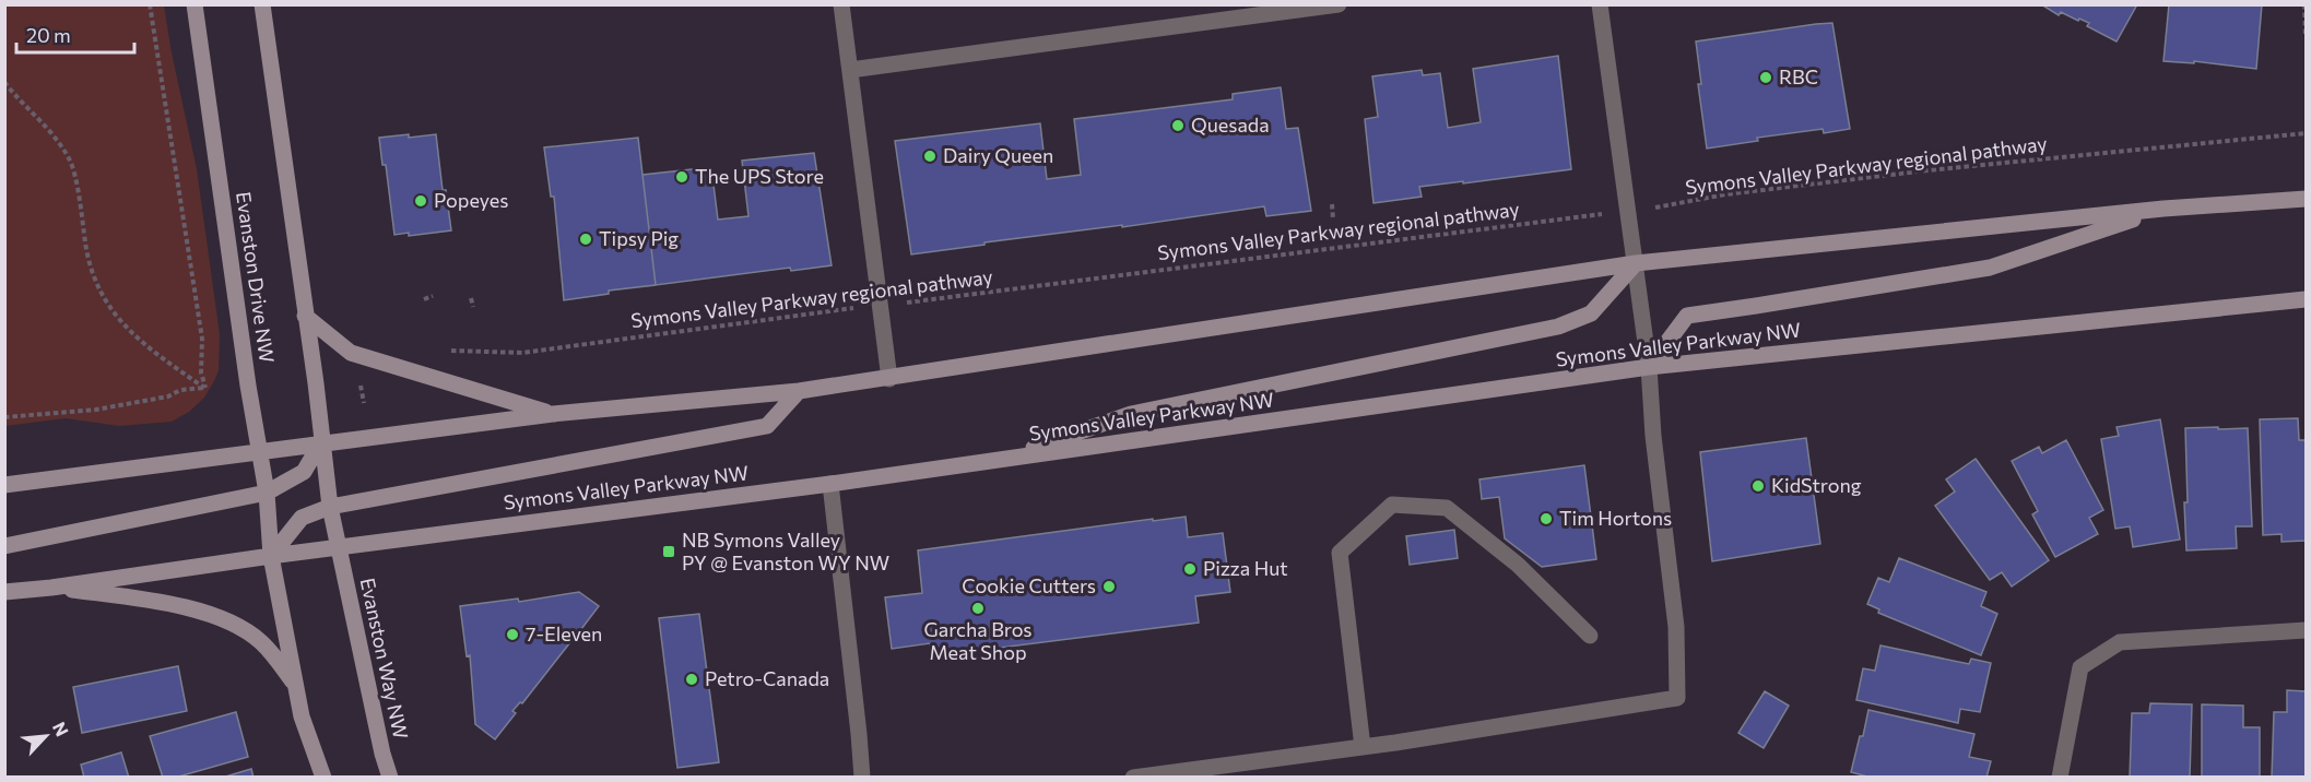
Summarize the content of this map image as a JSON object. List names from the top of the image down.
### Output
{
  "streets": {
    "main road": ["Evanston Drive NW", "Symons Valley Parkway NW", "Evanston Way NW"],
    "path": ["Symons Valley Parkway regional pathway"]
  },
  "crossings": [
    ["Evanston Drive NW", "Symons Valley Parkway NW"],
    ["Symons Valley Parkway NW", "Evanston Way NW"]
  ],
  "places": {
    "other": [
      "RBC",
      "Quesada",
      "Dairy Queen",
      "The UPS Store",
      "Popeyes",
      "Tipsy Pig",
      "KidStrong",
      "Tim Hortons",
      "Pizza Hut",
      "Cookie Cutters",
      "Garcha Bros Meat Shop",
      "7-Eleven",
      "Petro-Canada"
    ],
    "transit": ["NB Symons Valley PY @ Evanston WY NW"]
  },
  "scale_bar": "20 m",
  "north": "top right"
}
